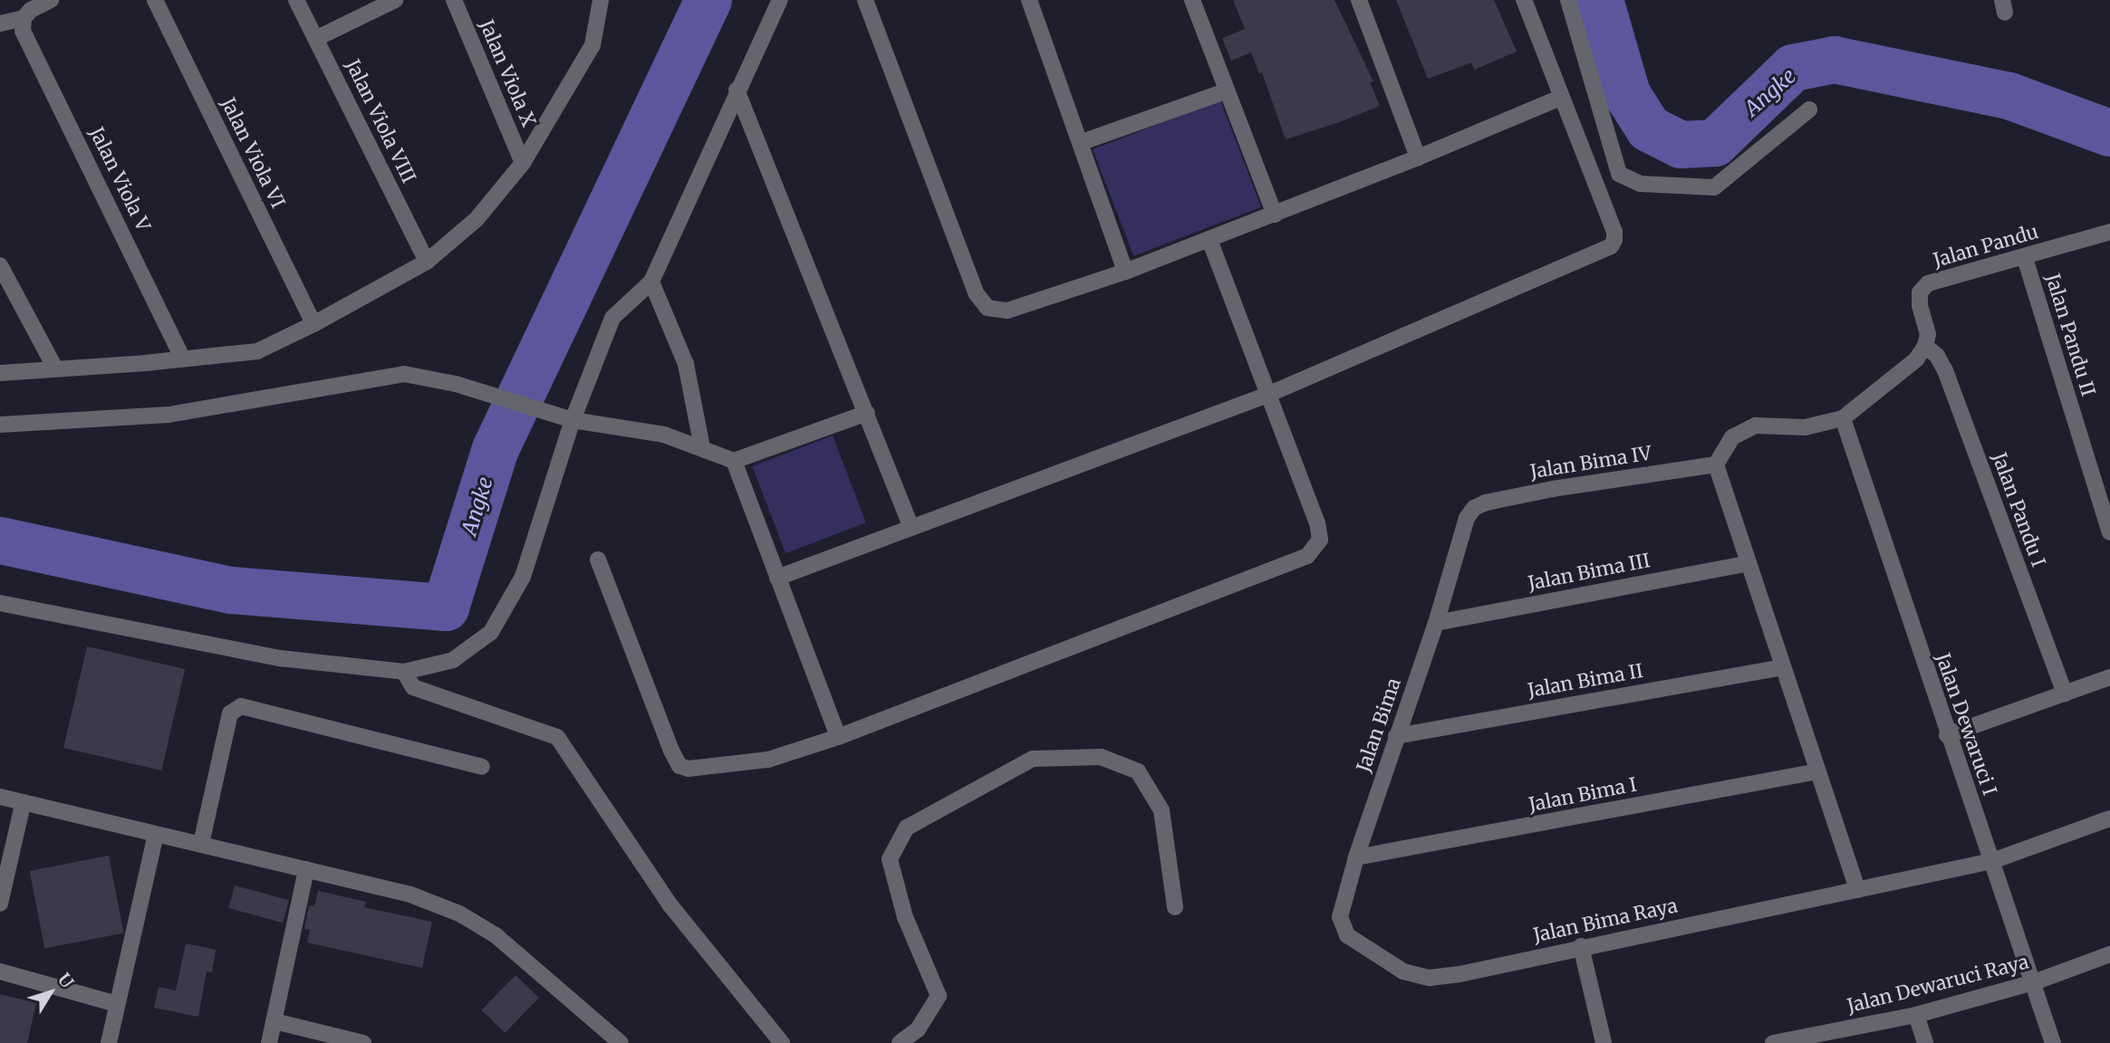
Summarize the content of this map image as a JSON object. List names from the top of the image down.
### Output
{
  "streets": {
    "street": [
      "Jalan Viola X",
      "Jalan Viola VIII",
      "Jalan Viola VI",
      "Jalan Viola V",
      "Jalan Pandu",
      "Jalan Pandu II",
      "Jalan Bima IV",
      "Jalan Pandu I",
      "Jalan Bima III",
      "Jalan Bima II",
      "Jalan Dewaruci I",
      "Jalan Bima",
      "Jalan Bima I",
      "Jalan Bima Raya",
      "Jalan Dewaruci Raya"
    ]
  },
  "crossings": [
    ["Jalan Pandu", "Jalan Pandu II"],
    ["Jalan Pandu", "Jalan Pandu I"],
    ["Jalan Bima IV", "Jalan Bima"],
    ["Jalan Bima III", "Jalan Bima"],
    ["Jalan Bima II", "Jalan Bima"],
    ["Jalan Dewaruci I", "Jalan Bima Raya"],
    ["Jalan Dewaruci I", "Jalan Dewaruci Raya"],
    ["Jalan Bima", "Jalan Bima I"],
    ["Jalan Bima", "Jalan Bima Raya"]
  ],
  "water": ["Angke"],
  "north": "top right"
}
